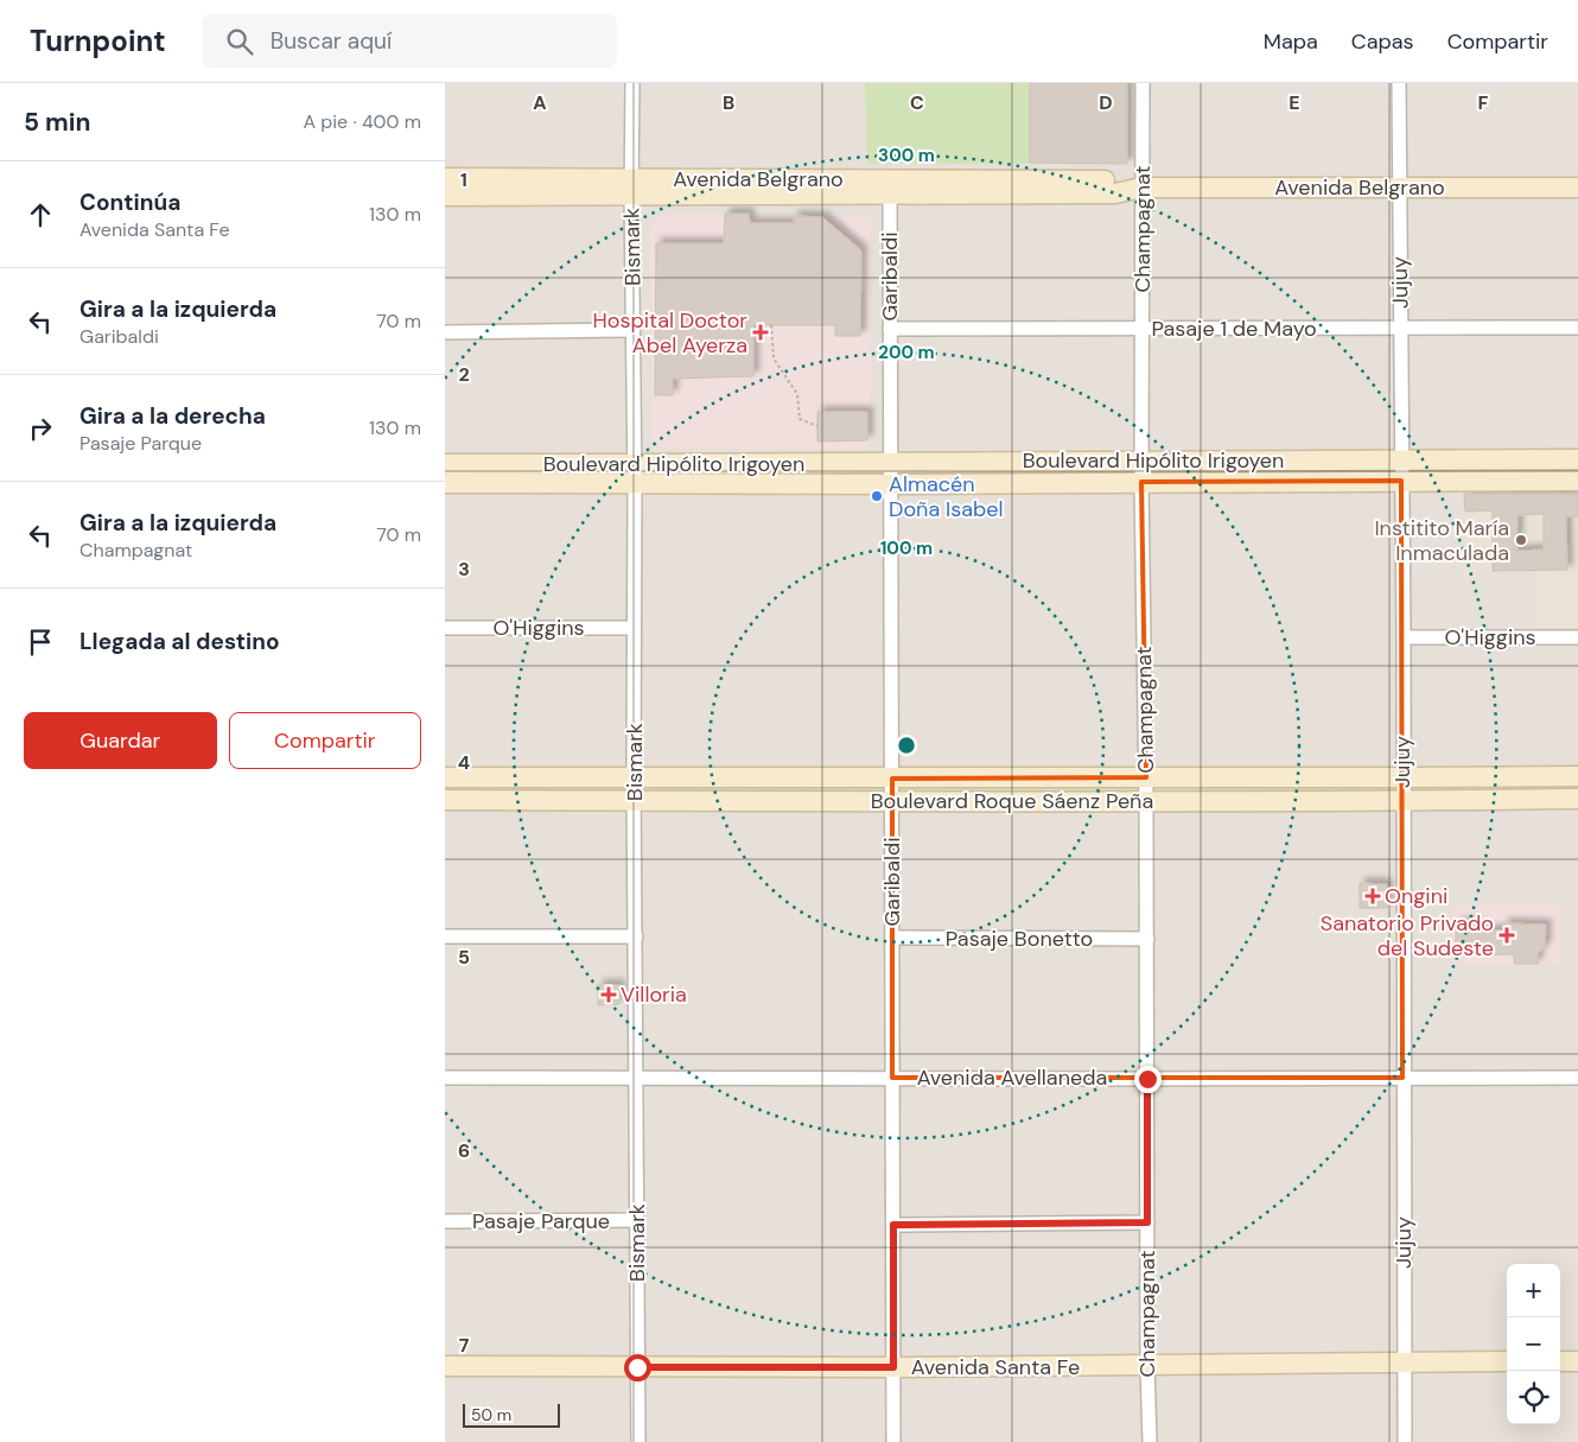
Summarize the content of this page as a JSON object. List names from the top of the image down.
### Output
{
  "streets": {
    "street": [
      "Avenida Belgrano",
      "Champagnat",
      "Bismark",
      "Garibaldi",
      "Jujuy",
      "Pasaje 1 de Mayo",
      "Boulevard Hipólito Irigoyen",
      "O'Higgins",
      "Boulevard Roque Sáenz Peña",
      "Pasaje Bonetto",
      "Avenida Avellaneda",
      "Pasaje Parque",
      "Avenida Santa Fe"
    ]
  },
  "crossings": [
    ["Avenida Belgrano", "Champagnat"],
    ["Avenida Belgrano", "Bismark"],
    ["Avenida Belgrano", "Garibaldi"],
    ["Avenida Belgrano", "Jujuy"],
    ["Champagnat", "Pasaje 1 de Mayo"],
    ["Champagnat", "Boulevard Hipólito Irigoyen"],
    ["Champagnat", "Boulevard Roque Sáenz Peña"],
    ["Champagnat", "Pasaje Bonetto"],
    ["Champagnat", "Avenida Avellaneda"],
    ["Champagnat", "Avenida Santa Fe"],
    ["Bismark", "Boulevard Hipólito Irigoyen"],
    ["Bismark", "O'Higgins"],
    ["Bismark", "Boulevard Roque Sáenz Peña"],
    ["Bismark", "Avenida Avellaneda"],
    ["Bismark", "Pasaje Parque"],
    ["Bismark", "Avenida Santa Fe"],
    ["Garibaldi", "Pasaje 1 de Mayo"],
    ["Garibaldi", "Boulevard Hipólito Irigoyen"],
    ["Garibaldi", "Boulevard Roque Sáenz Peña"],
    ["Garibaldi", "Pasaje Bonetto"],
    ["Garibaldi", "Avenida Avellaneda"],
    ["Garibaldi", "Avenida Santa Fe"],
    ["Jujuy", "Pasaje 1 de Mayo"],
    ["Jujuy", "Boulevard Hipólito Irigoyen"],
    ["Jujuy", "O'Higgins"],
    ["Jujuy", "Boulevard Roque Sáenz Peña"],
    ["Jujuy", "Avenida Avellaneda"],
    ["Jujuy", "Avenida Santa Fe"]
  ],
  "places": {
    "health": [
      "Hospital Doctor Abel Ayerza",
      "Ongini",
      "Sanatorio Privado del Sudeste",
      "Villoria"
    ],
    "other": ["Almacén Doña Isabel", "Institito María Inmaculada"]
  },
  "scale_bar": "50 m",
  "page": {
    "header": "Turnpoint",
    "search": "Buscar aquí",
    "nav": ["Mapa", "Capas", "Compartir"],
    "heading": ["5 min", "A pie · 400 m"],
    "list": [
      ["Continúa", "Avenida Santa Fe", "130 m"],
      ["Gira a la izquierda", "Garibaldi", "70 m"],
      ["Gira a la derecha", "Pasaje Parque", "130 m"],
      ["Gira a la izquierda", "Champagnat", "70 m"],
      "Llegada al destino"
    ],
    "buttons": ["Guardar", "Compartir"],
    "map_buttons": ["+", "−"],
    "scale": "50 m"
  },
  "grid": {
    "columns": [
      "A",
      "B",
      "C",
      "D",
      "E",
      "F"
    ],
    "rows": [
      "1",
      "2",
      "3",
      "4",
      "5",
      "6",
      "7"
    ]
  },
  "rings": ["300 m", "200 m", "100 m"]
}
